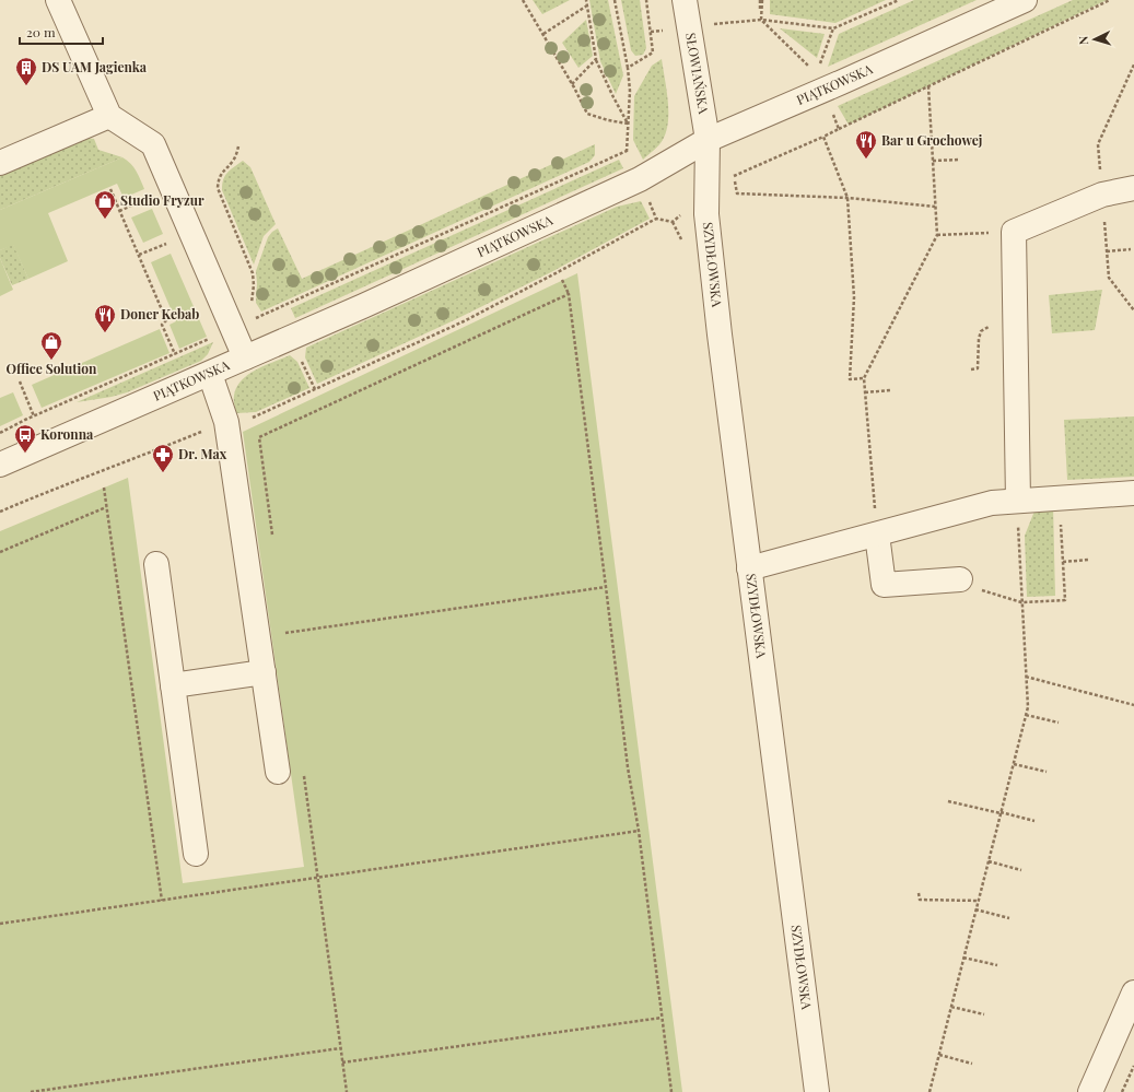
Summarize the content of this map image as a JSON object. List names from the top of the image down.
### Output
{
  "streets": {
    "street": ["SŁOWIAŃSKA", "PIĄTKOWSKA", "SZYDŁOWSKA"]
  },
  "crossings": [
    ["SŁOWIAŃSKA", "PIĄTKOWSKA"],
    ["SŁOWIAŃSKA", "SZYDŁOWSKA"],
    ["PIĄTKOWSKA", "SZYDŁOWSKA"]
  ],
  "places": {
    "building": ["DS UAM Jagienka"],
    "restaurant": ["Bar u Grochowej", "Doner Kebab"],
    "shop": ["Studio Fryzur", "Office Solution"],
    "bus stop": ["Koronna"],
    "pharmacy": ["Dr. Max"]
  },
  "scale_bar": "20 m",
  "north": "left"
}
